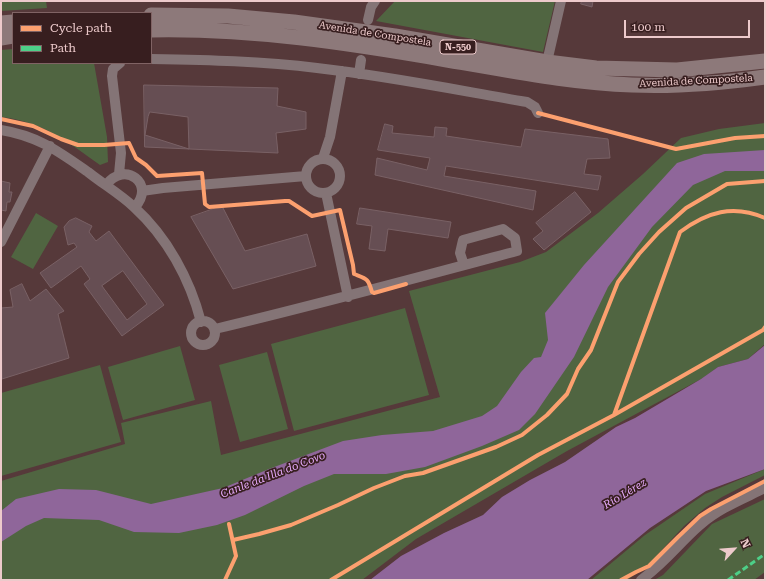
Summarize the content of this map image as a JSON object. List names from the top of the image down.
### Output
{
  "streets": {
    "highway": ["Avenida de Compostela", "N-550"]
  },
  "water": ["Canle da Illa do Covo", "Río Lérez"],
  "legend": ["Cycle path", "Path"],
  "scale_bar": "100 m",
  "north": "top right"
}
